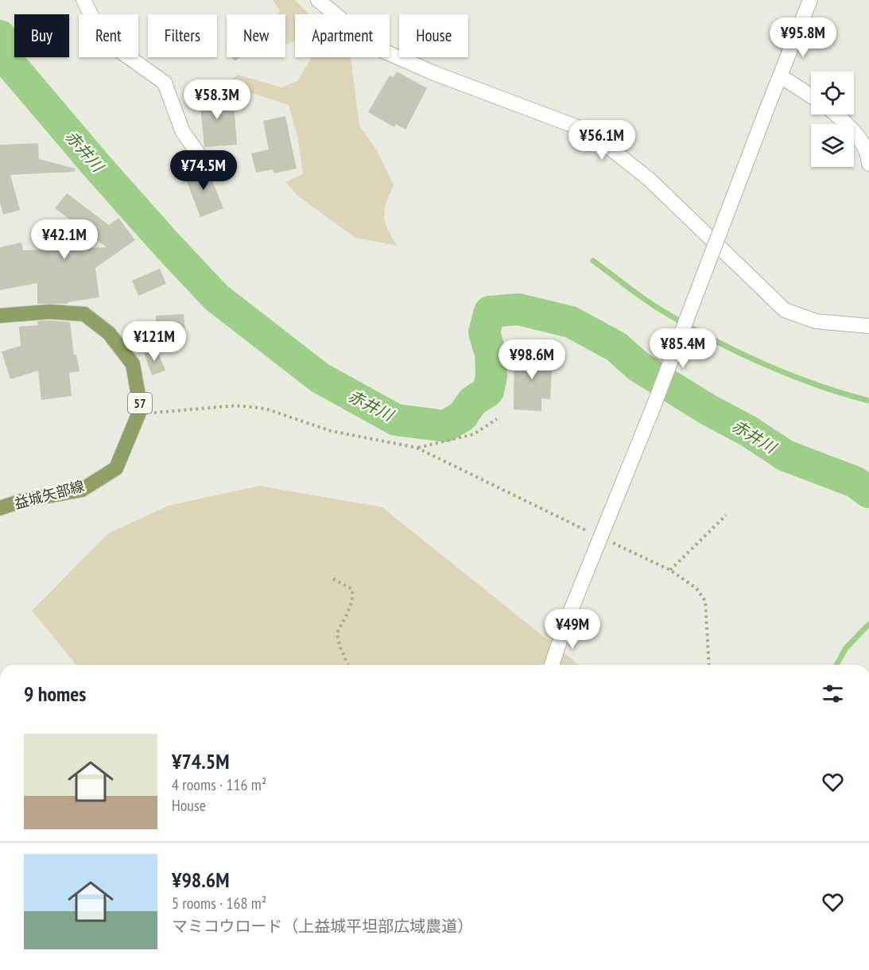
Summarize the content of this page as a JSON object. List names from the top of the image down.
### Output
{
  "streets": {
    "main road": ["57", "益城矢部線"]
  },
  "water": ["赤井川"],
  "page": {
    "chip": [
      "Buy",
      "Rent",
      "Filters",
      "New",
      "Apartment",
      "House"
    ],
    "price": [
      "¥95.8M",
      "¥58.3M",
      "¥56.1M",
      "¥74.5M",
      "¥42.1M",
      "¥121M",
      "¥85.4M",
      "¥98.6M",
      "¥49M"
    ],
    "heading": "9 homes",
    "list": [
      {
        "name": "¥74.5M",
        "note": "4 rooms · 116 m² · House"
      },
      {
        "name": "¥98.6M",
        "note": "5 rooms · 168 m² · マミコウロード（上益城平坦部広域農道）"
      }
    ]
  }
}
